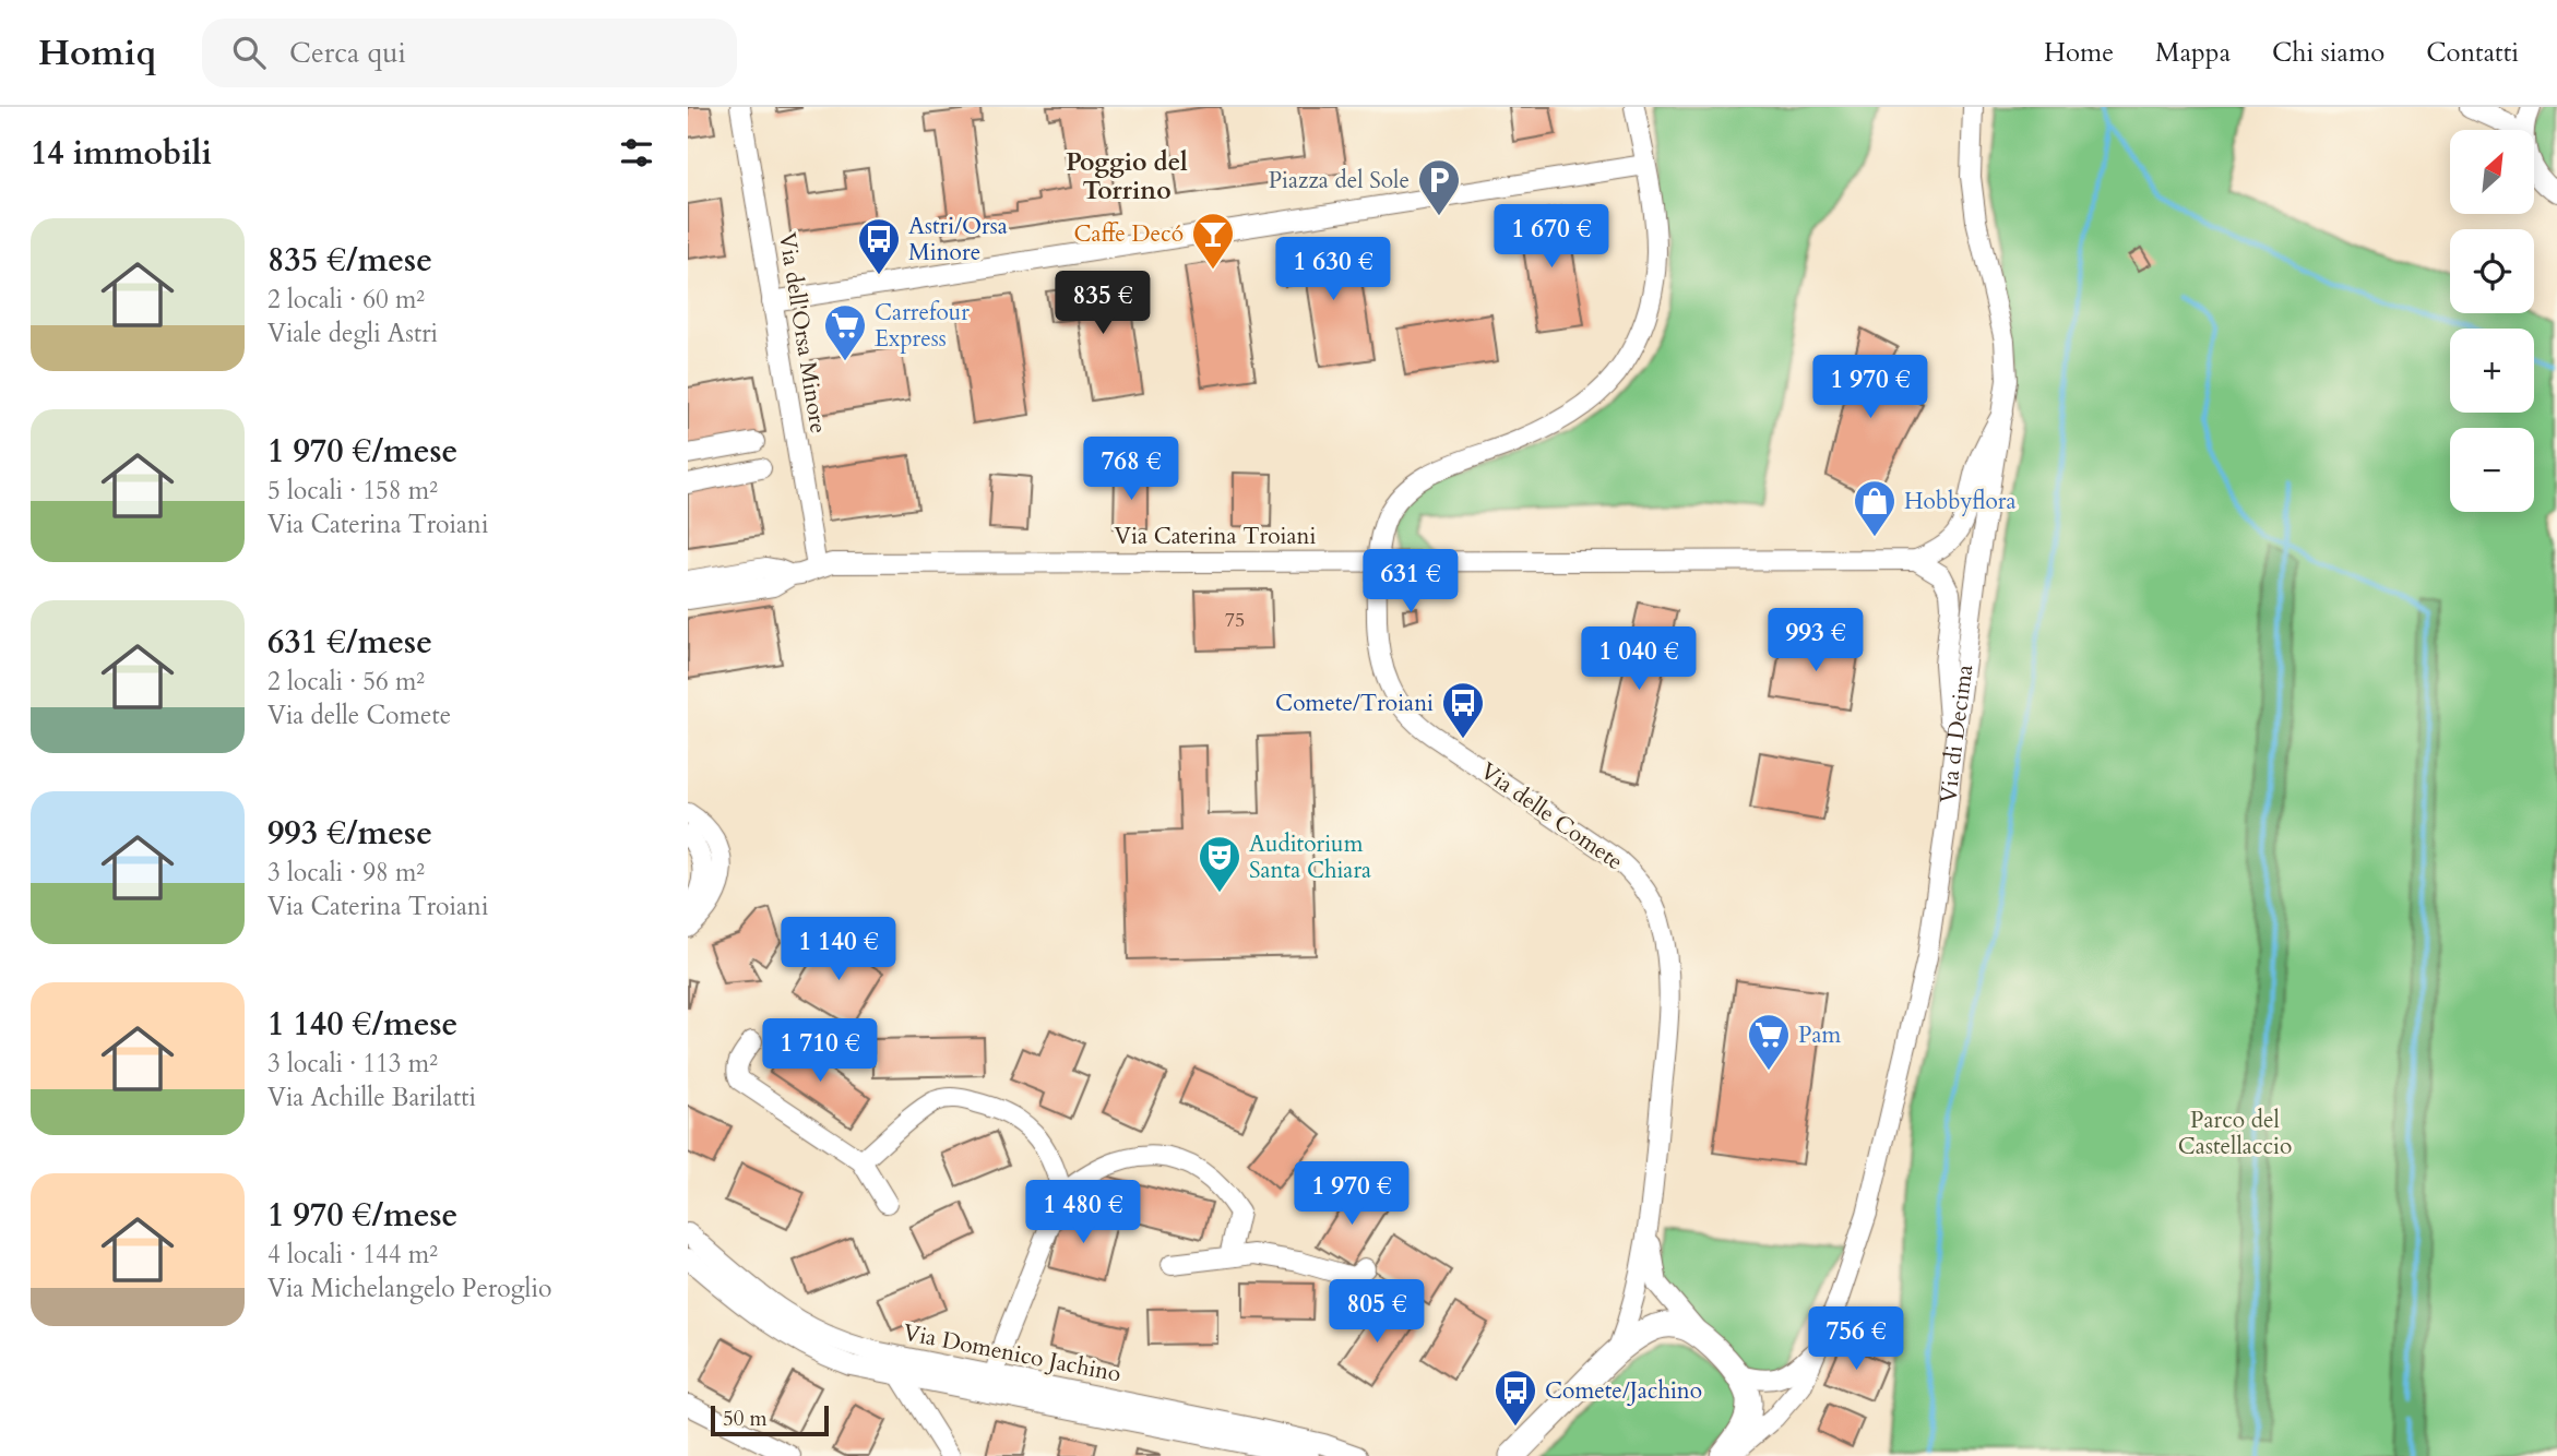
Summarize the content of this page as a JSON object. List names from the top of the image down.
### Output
{
  "streets": {
    "main road": ["Via delle Comete"],
    "street": [
      "Via dell'Orsa Minore",
      "Via Caterina Troiani",
      "Via di Decima",
      "Via Domenico Jachino"
    ]
  },
  "crossings": [
    ["Via dell'Orsa Minore", "Via Caterina Troiani"],
    ["Via Caterina Troiani", "Via di Decima"],
    ["Via Caterina Troiani", "Via delle Comete"]
  ],
  "districts": ["Poggio del Torrino"],
  "parks": ["Parco del Castellaccio"],
  "places": {
    "parking": ["Piazza del Sole"],
    "bar": ["Caffe Decó"],
    "bus stop": ["Astri/Orsa Minore", "Comete/Troiani", "Comete/Jachino"],
    "supermarket": ["Carrefour Express", "Pam"],
    "shop": ["Hobbyflora"],
    "theatre": ["Auditorium Santa Chiara"]
  },
  "house_numbers": ["75"],
  "scale_bar": "50 m",
  "north": "top right",
  "page": {
    "header": "Homiq",
    "search": "Cerca qui",
    "nav": [
      "Home",
      "Mappa",
      "Chi siamo",
      "Contatti"
    ],
    "heading": "14 immobili",
    "map_buttons": ["+", "−"],
    "list": [
      {
        "name": "835 €/mese",
        "note": "2 locali · 60 m² · Viale degli Astri"
      },
      {
        "name": "1 970 €/mese",
        "note": "5 locali · 158 m² · Via Caterina Troiani"
      },
      {
        "name": "631 €/mese",
        "note": "2 locali · 56 m² · Via delle Comete"
      },
      {
        "name": "993 €/mese",
        "note": "3 locali · 98 m² · Via Caterina Troiani"
      },
      {
        "name": "1 140 €/mese",
        "note": "3 locali · 113 m² · Via Achille Barilatti"
      },
      {
        "name": "1 970 €/mese",
        "note": "4 locali · 144 m² · Via Michelangelo Peroglio"
      }
    ],
    "price": [
      "1 670 €",
      "1 630 €",
      "835 €",
      "1 970 €",
      "768 €",
      "631 €",
      "993 €",
      "1 040 €",
      "1 140 €",
      "1 710 €",
      "1 970 €",
      "1 480 €",
      "805 €",
      "756 €"
    ],
    "scale": "50 m"
  }
}
